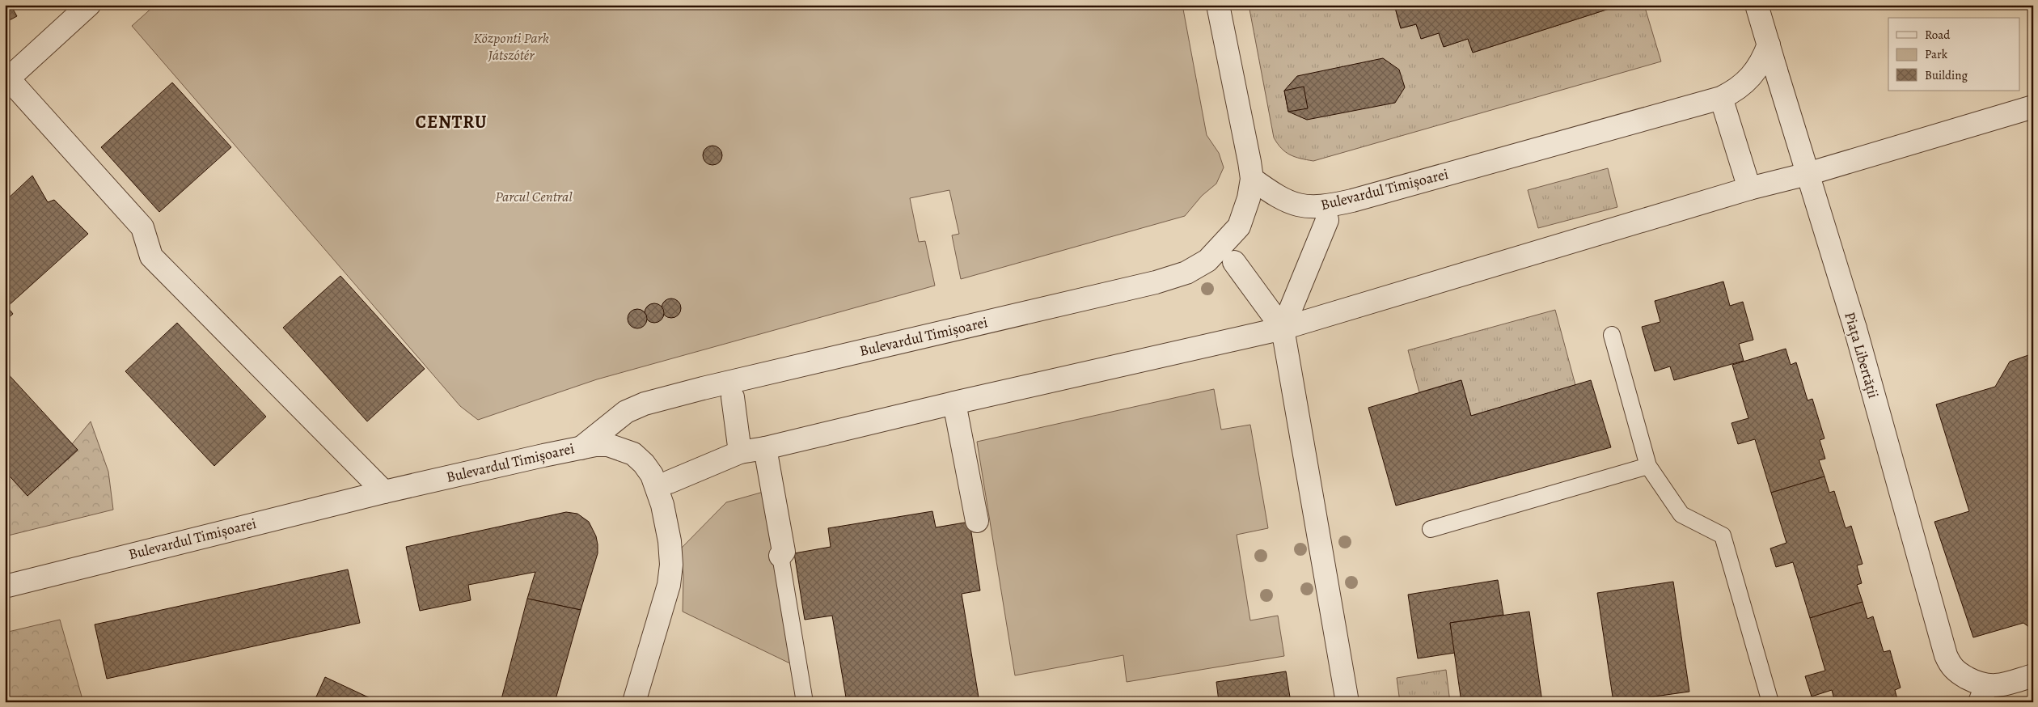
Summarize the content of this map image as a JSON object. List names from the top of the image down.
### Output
{
  "streets": {
    "street": ["Bulevardul Timișoarei", "Piața Libertății"]
  },
  "crossings": [
    ["Bulevardul Timișoarei", "Piața Libertății"]
  ],
  "districts": ["CENTRU"],
  "parks": ["Központi Park Játszótér", "Parcul Central"],
  "legend": ["Road", "Park", "Building"]
}
